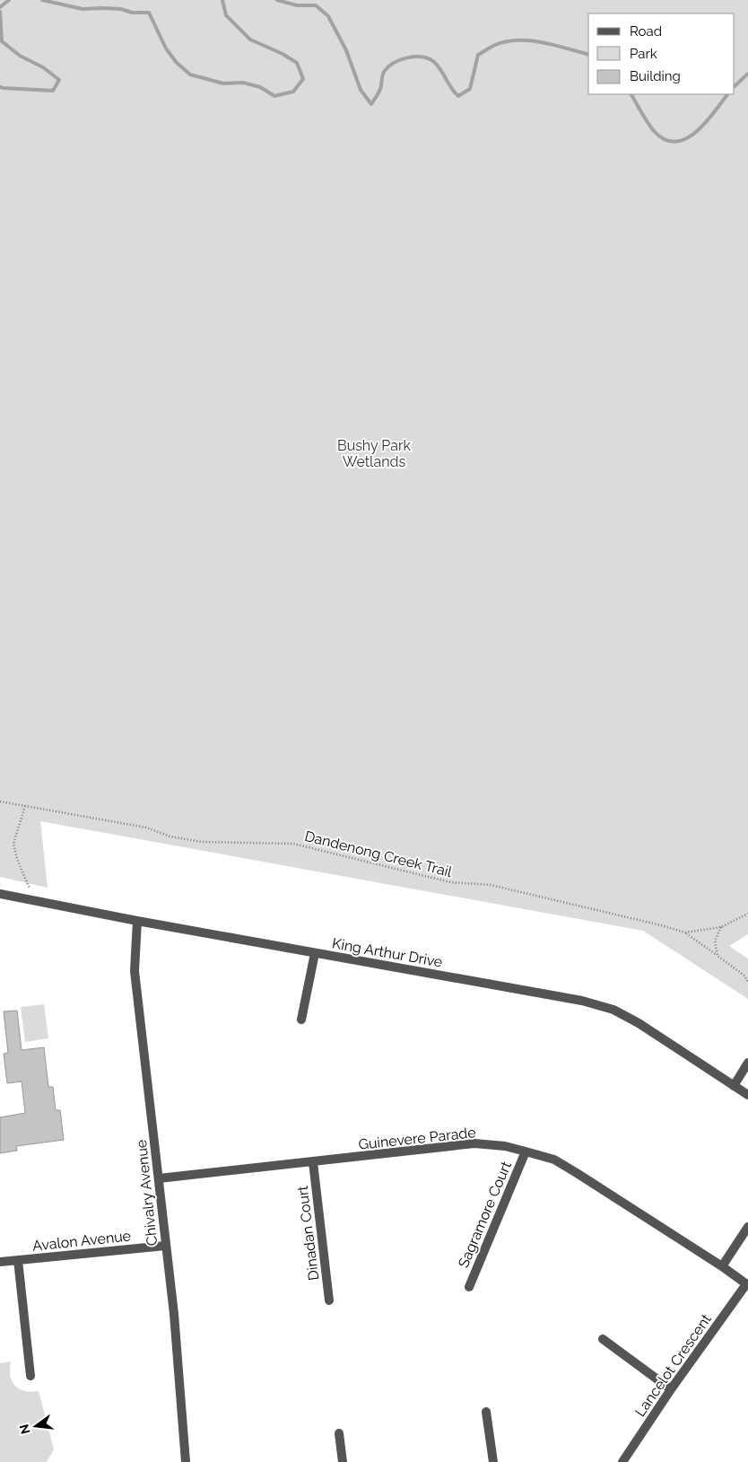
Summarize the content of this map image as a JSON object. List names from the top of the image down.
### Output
{
  "streets": {
    "street": [
      "King Arthur Drive",
      "Guinevere Parade",
      "Chivalry Avenue",
      "Sagramore Court",
      "Dinadan Court",
      "Avalon Avenue",
      "Lancelot Crescent"
    ],
    "path": ["Dandenong Creek Trail"]
  },
  "crossings": [
    ["King Arthur Drive", "Chivalry Avenue"],
    ["Guinevere Parade", "Chivalry Avenue"],
    ["Guinevere Parade", "Sagramore Court"],
    ["Guinevere Parade", "Dinadan Court"],
    ["Guinevere Parade", "Lancelot Crescent"],
    ["Chivalry Avenue", "Avalon Avenue"]
  ],
  "parks": ["Bushy Park Wetlands"],
  "legend": ["Road", "Park", "Building"],
  "north": "left"
}
